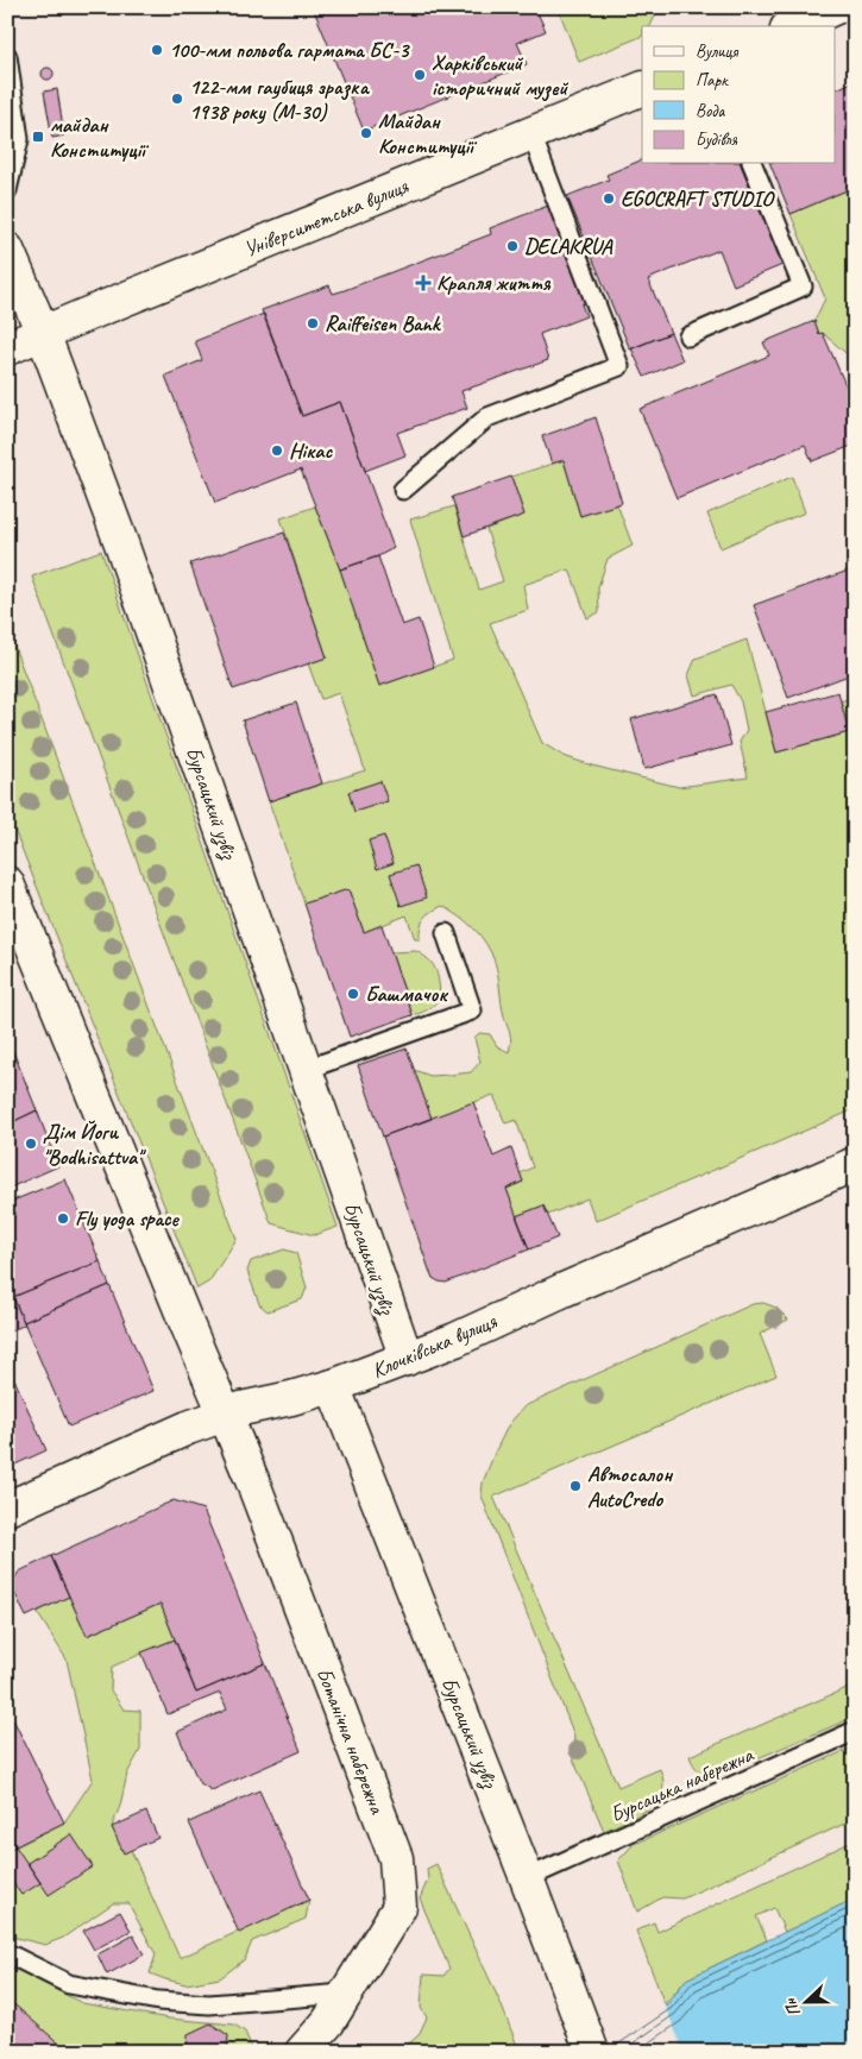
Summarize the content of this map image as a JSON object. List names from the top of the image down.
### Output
{
  "streets": {
    "street": [
      "Університетська вулиця",
      "Бурсацький узвіз",
      "Клочківська вулиця",
      "Ботанічна набережна"
    ],
    "lane": ["Бурсацька набережна"]
  },
  "crossings": [
    ["Університетська вулиця", "Бурсацький узвіз"],
    ["Бурсацький узвіз", "Клочківська вулиця"],
    ["Бурсацький узвіз", "Бурсацька набережна"],
    ["Клочківська вулиця", "Ботанічна набережна"]
  ],
  "places": {
    "other": [
      "100-мм польова гармата БС-3",
      "Харківський історичний музей",
      "122-мм гаубиця зразка 1938 року (М-30)",
      "Майдан Конституції",
      "EGOCRAFT STUDIO",
      "DELAKRUA",
      "Raiffeisen Bank",
      "Нікас",
      "Башмачок",
      "Дім Йоги \"Bodhisattva\"",
      "Fly yoga space",
      "Автосалон AutoCredo"
    ],
    "transit": ["майдан Конституції"],
    "health": ["Крапля життя"]
  },
  "legend": [
    "Вулиця",
    "Парк",
    "Вода",
    "Будівля"
  ],
  "north": "left"
}
